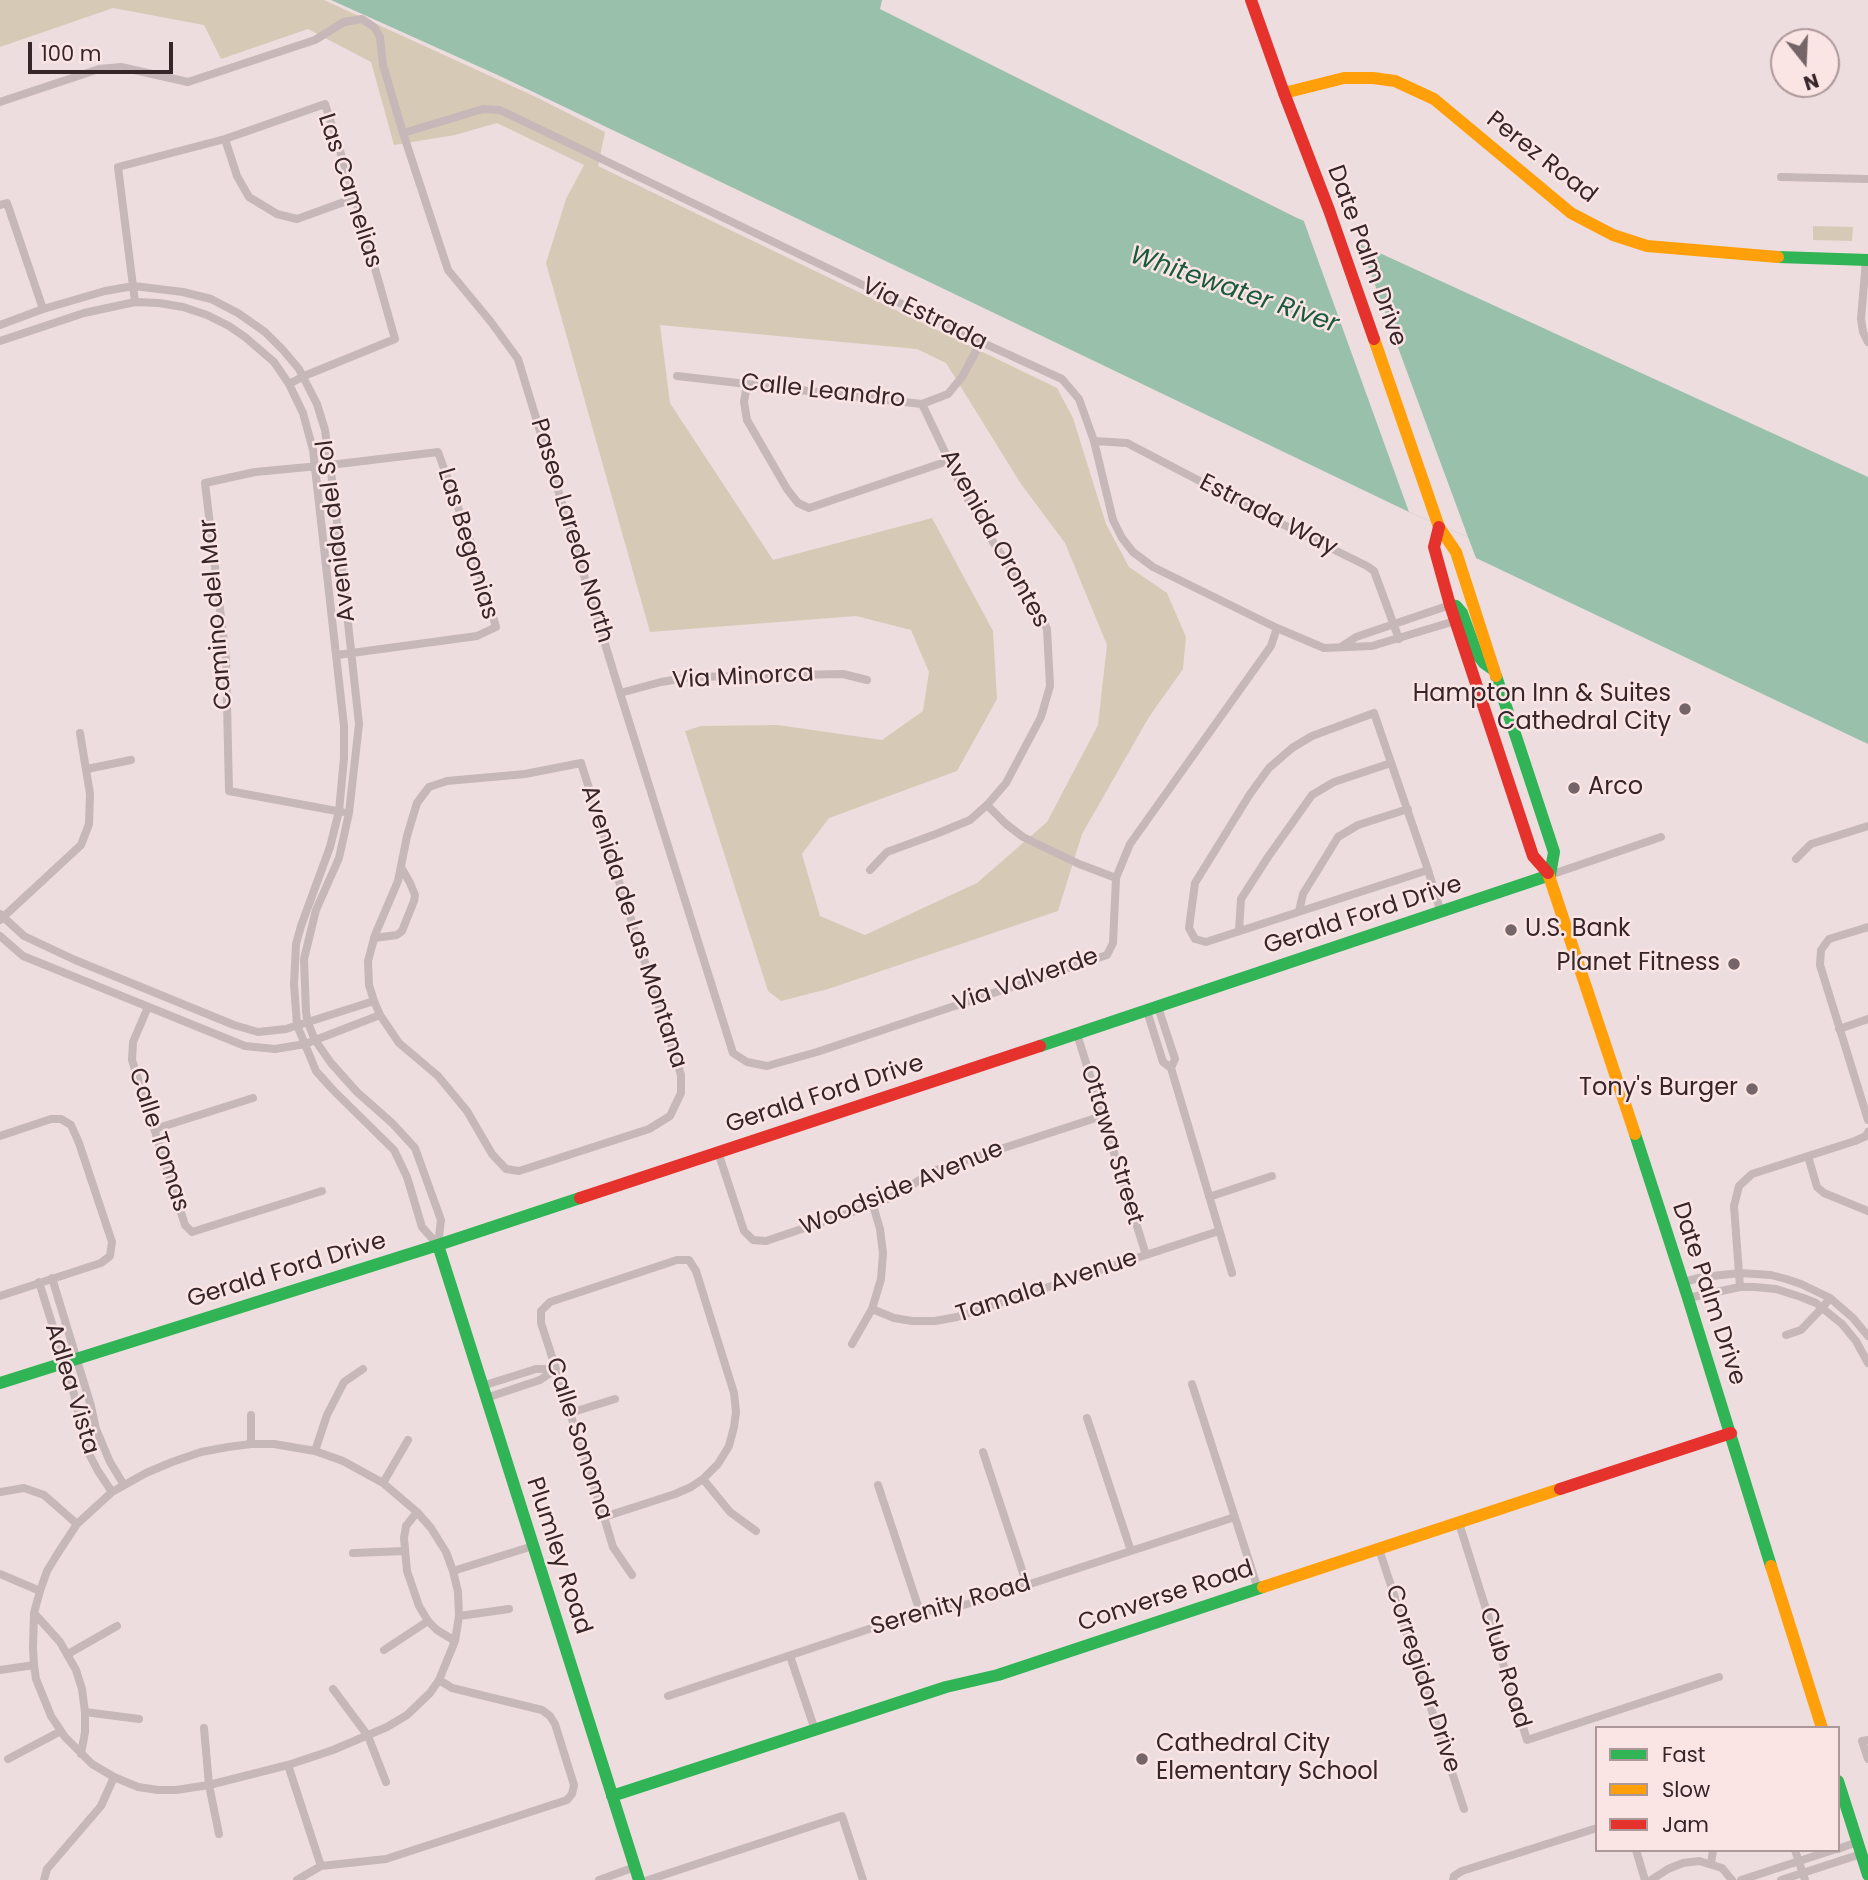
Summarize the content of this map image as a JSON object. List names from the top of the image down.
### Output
{
  "streets": {
    "main road": [
      "Perez Road",
      "Date Palm Drive",
      "Gerald Ford Drive",
      "Plumley Road",
      "Converse Road"
    ],
    "street": [
      "Las Camelias",
      "Via Estrada",
      "Calle Leandro",
      "Estrada Way",
      "Avenida del Sol",
      "Paseo Laredo North",
      "Avenida Orontes",
      "Las Begonias",
      "Camino del Mar",
      "Via Minorca",
      "Avenida de Las Montana",
      "Via Valverde",
      "Calle Tomas",
      "Ottawa Street",
      "Woodside Avenue",
      "Tamala Avenue",
      "Adlea Vista",
      "Calle Sonoma",
      "Serenity Road",
      "Club Road",
      "Corregidor Drive"
    ]
  },
  "crossings": [
    ["Perez Road", "Date Palm Drive"],
    ["Las Camelias", "Avenida del Sol"],
    ["Date Palm Drive", "Via Estrada"],
    ["Date Palm Drive", "Gerald Ford Drive"],
    ["Date Palm Drive", "Converse Road"],
    ["Via Estrada", "Calle Leandro"],
    ["Via Estrada", "Estrada Way"],
    ["Via Estrada", "Paseo Laredo North"],
    ["Via Estrada", "Via Valverde"],
    ["Calle Leandro", "Avenida Orontes"],
    ["Avenida del Sol", "Las Begonias"],
    ["Avenida del Sol", "Camino del Mar"],
    ["Avenida del Sol", "Gerald Ford Drive"],
    ["Avenida del Sol", "Plumley Road"],
    ["Paseo Laredo North", "Via Minorca"],
    ["Paseo Laredo North", "Via Valverde"],
    ["Las Begonias", "Camino del Mar"],
    ["Gerald Ford Drive", "Ottawa Street"],
    ["Gerald Ford Drive", "Woodside Avenue"],
    ["Gerald Ford Drive", "Adlea Vista"],
    ["Gerald Ford Drive", "Plumley Road"],
    ["Ottawa Street", "Woodside Avenue"],
    ["Ottawa Street", "Tamala Avenue"],
    ["Plumley Road", "Converse Road"],
    ["Converse Road", "Club Road"],
    ["Converse Road", "Corregidor Drive"]
  ],
  "water": ["Whitewater River"],
  "places": [
    "Hampton Inn & Suites Cathedral City",
    "Arco",
    "U.S. Bank",
    "Planet Fitness",
    "Tony's Burger",
    "Cathedral City Elementary School"
  ],
  "legend": ["Fast", "Slow", "Jam"],
  "scale_bar": "100 m",
  "north": "bottom"
}
